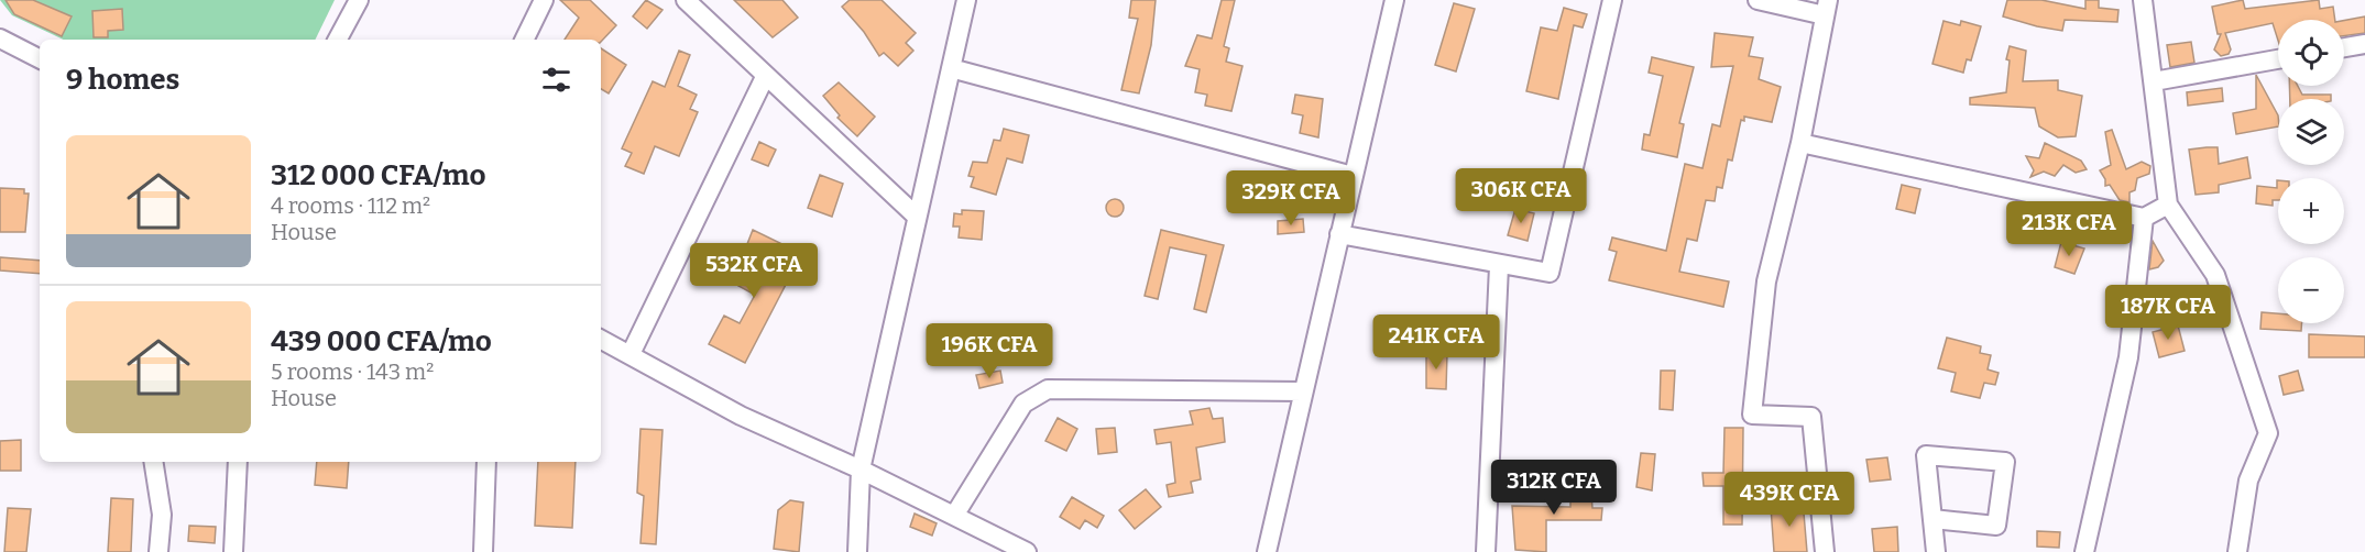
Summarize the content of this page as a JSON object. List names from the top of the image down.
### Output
{
  "page": {
    "map_buttons": ["+", "−"],
    "heading": "9 homes",
    "list": [
      {
        "name": "312 000 CFA/mo",
        "note": "4 rooms · 112 m² · House"
      },
      {
        "name": "439 000 CFA/mo",
        "note": "5 rooms · 143 m² · House"
      }
    ],
    "price": [
      "306K CFA",
      "329K CFA",
      "213K CFA",
      "532K CFA",
      "187K CFA",
      "241K CFA",
      "196K CFA",
      "312K CFA",
      "439K CFA"
    ]
  }
}
